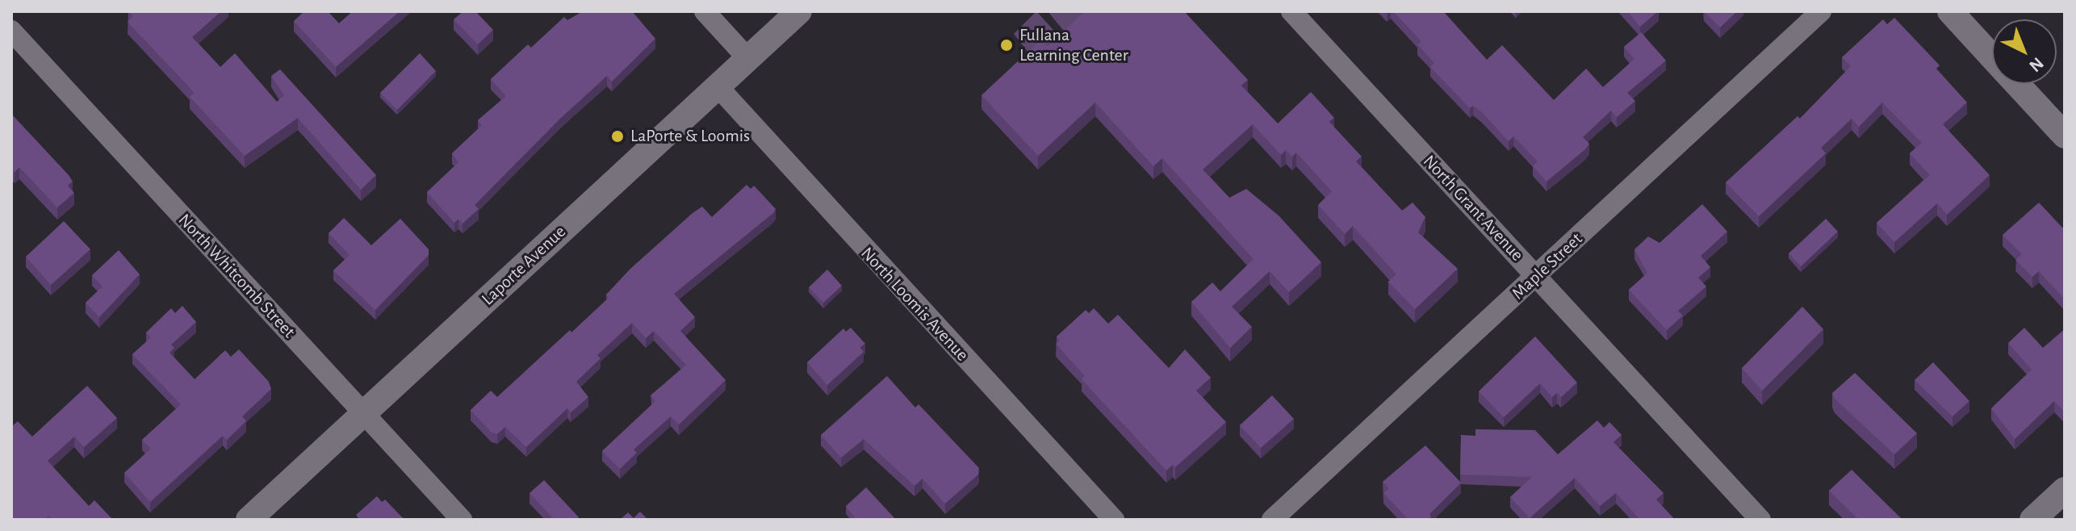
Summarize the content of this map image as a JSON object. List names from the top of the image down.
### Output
{
  "streets": {
    "street": [
      "North Grant Avenue",
      "Laporte Avenue",
      "Maple Street",
      "North Whitcomb Street",
      "North Loomis Avenue"
    ]
  },
  "crossings": [
    ["North Grant Avenue", "Maple Street"],
    ["Laporte Avenue", "North Whitcomb Street"],
    ["Laporte Avenue", "North Loomis Avenue"]
  ],
  "places": ["Fullana Learning Center", "LaPorte & Loomis"],
  "north": "bottom right"
}
